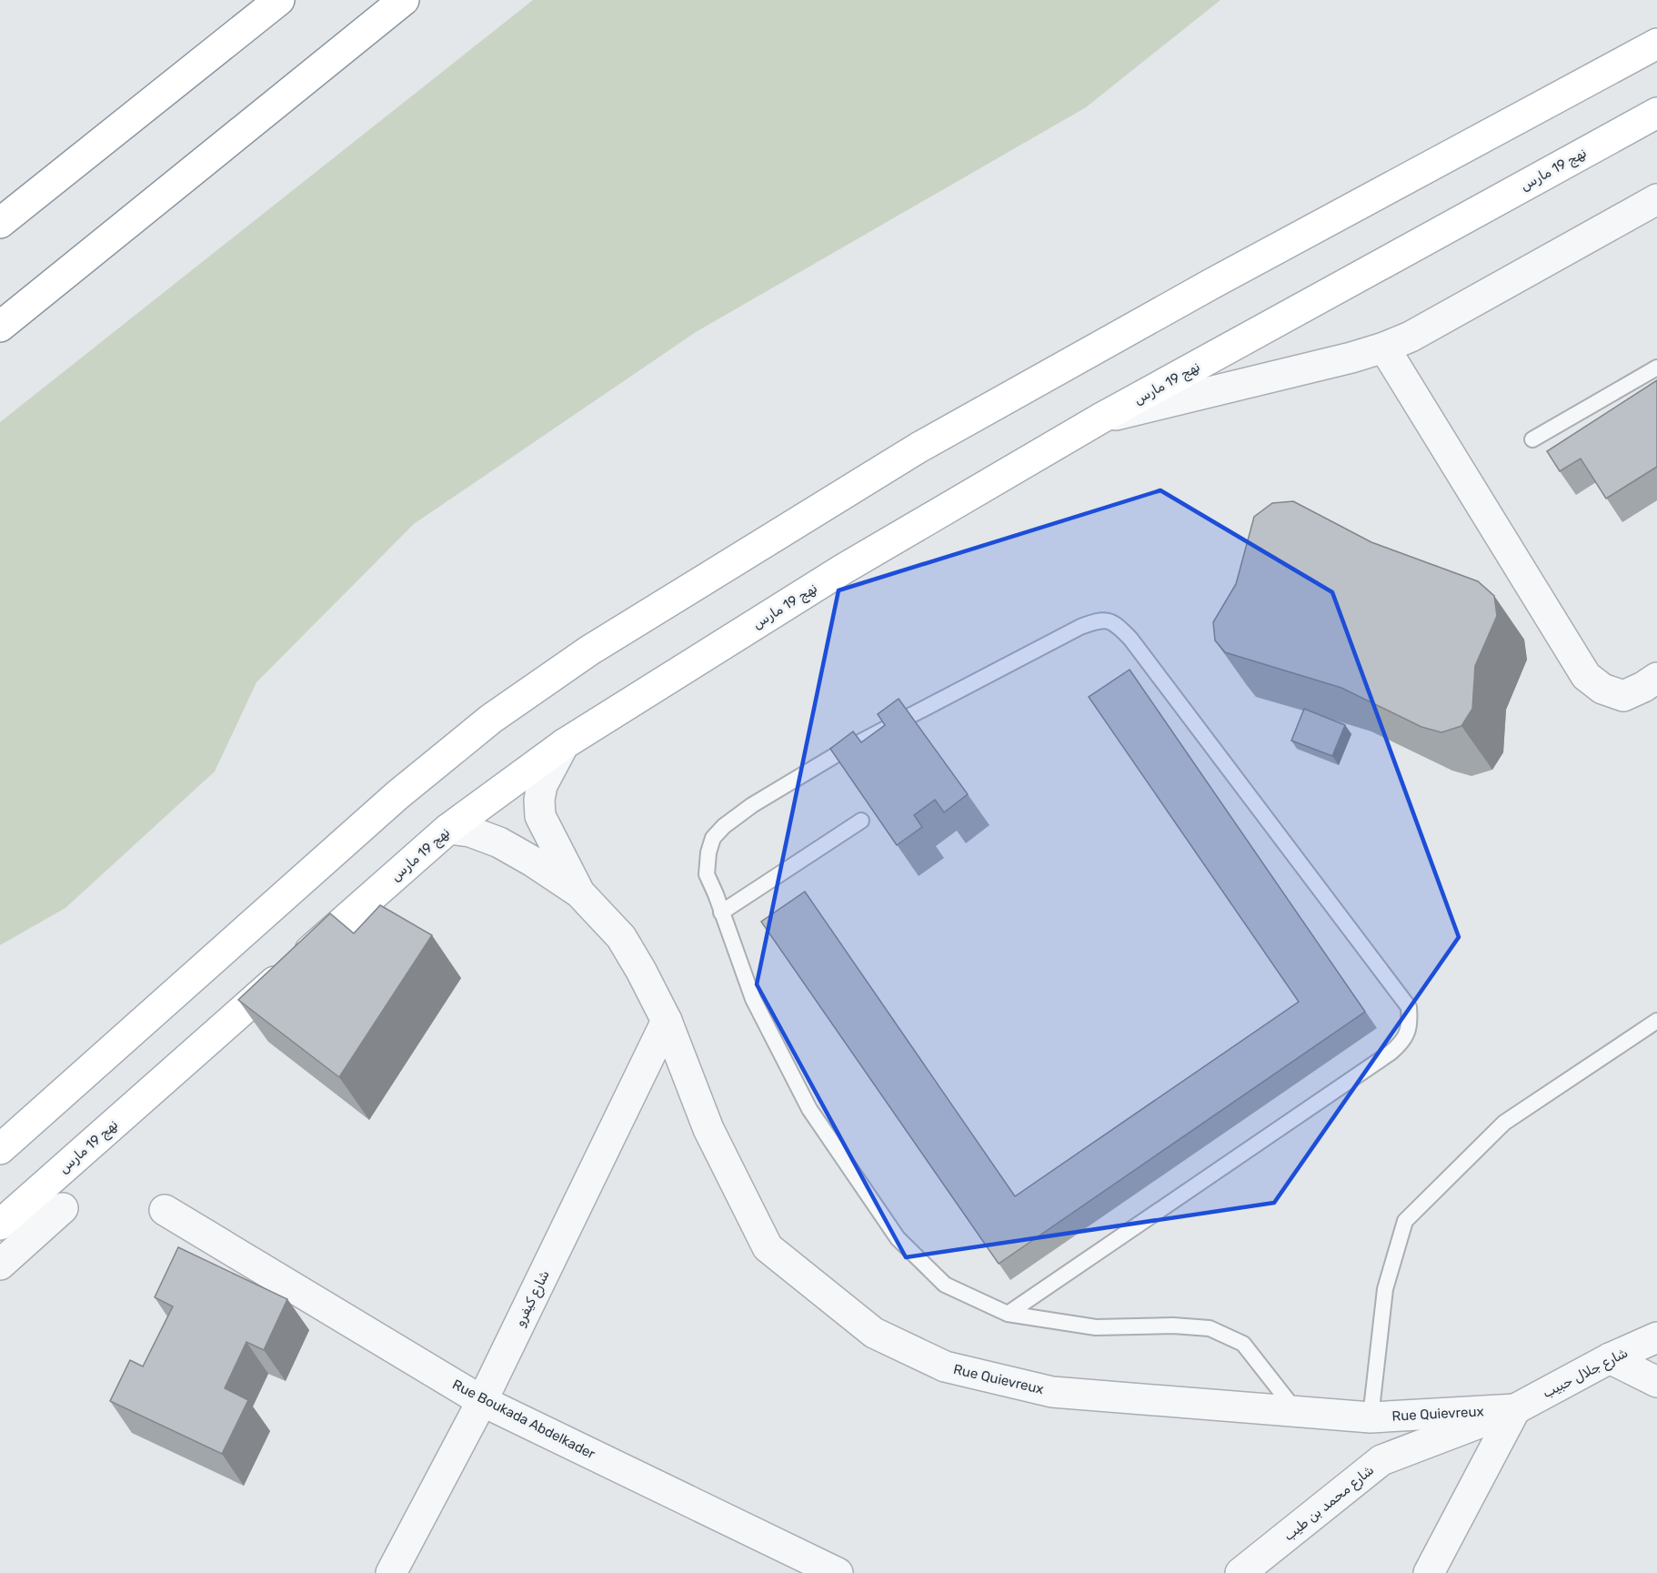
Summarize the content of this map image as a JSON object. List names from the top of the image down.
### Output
{
  "streets": {
    "main road": ["نهج 19 مارس"],
    "street": [
      "شارع كيفرو",
      "شارع جلال حبيب",
      "Rue Quievreux",
      "Rue Boukada Abdelkader",
      "شارع محمد بن طيب"
    ]
  },
  "crossings": [
    ["شارع كيفرو", "Rue Quievreux"],
    ["شارع كيفرو", "Rue Boukada Abdelkader"],
    ["شارع جلال حبيب", "Rue Quievreux"],
    ["شارع جلال حبيب", "شارع محمد بن طيب"],
    ["Rue Quievreux", "شارع محمد بن طيب"]
  ]
}
